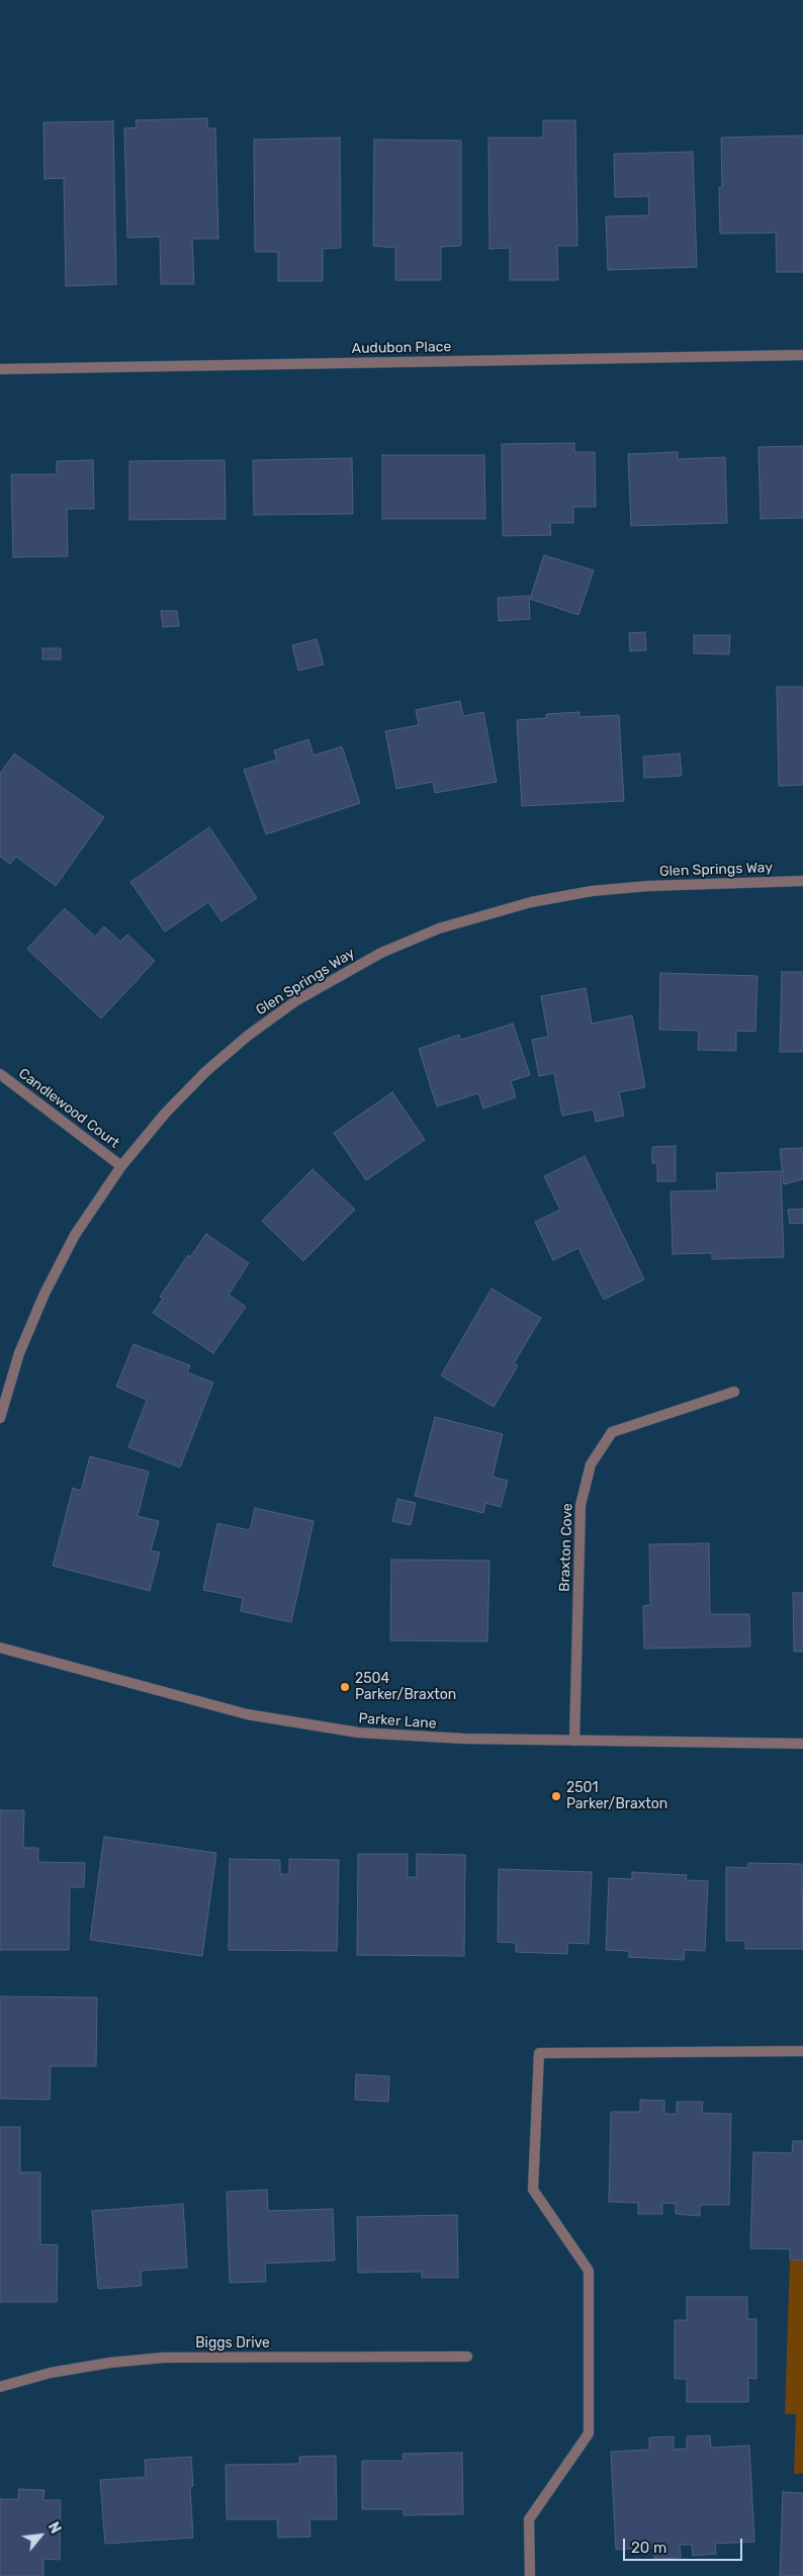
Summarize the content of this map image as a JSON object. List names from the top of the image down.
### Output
{
  "streets": {
    "street": [
      "Audubon Place",
      "Glen Springs Way",
      "Candlewood Court",
      "Braxton Cove",
      "Parker Lane",
      "Biggs Drive"
    ]
  },
  "crossings": [
    ["Glen Springs Way", "Candlewood Court"],
    ["Braxton Cove", "Parker Lane"]
  ],
  "places": ["2504 Parker/Braxton", "2501 Parker/Braxton"],
  "scale_bar": "20 m",
  "north": "top right"
}
